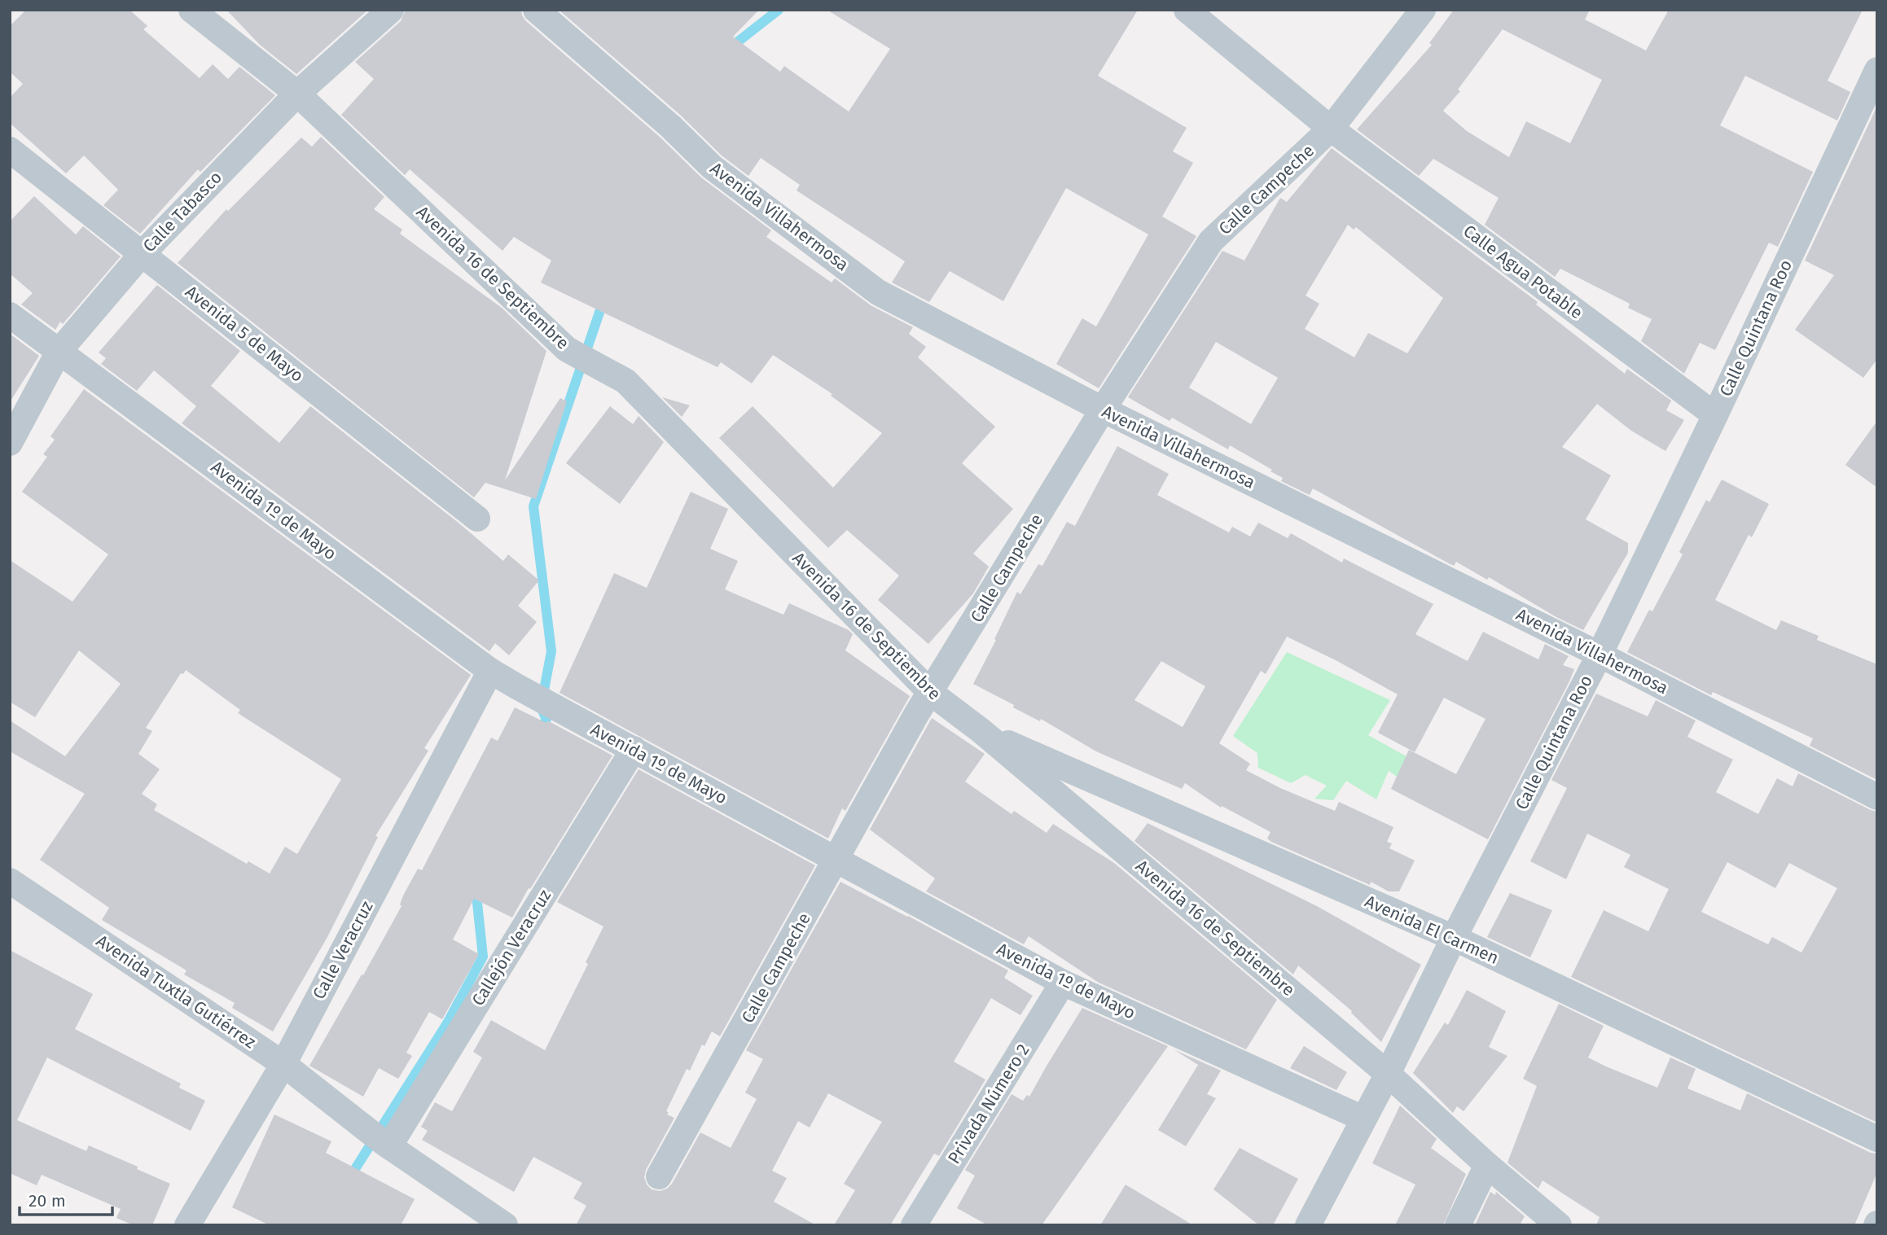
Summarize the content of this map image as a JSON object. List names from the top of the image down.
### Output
{
  "streets": {
    "street": [
      "Calle Campeche",
      "Calle Tabasco",
      "Avenida Villahermosa",
      "Calle Agua Potable",
      "Avenida 16 de Septiembre",
      "Calle Quintana Roo",
      "Avenida 5 de Mayo",
      "Avenida 1º de Mayo",
      "Avenida El Carmen",
      "Callejón Veracruz",
      "Calle Veracruz",
      "Avenida Tuxtla Gutiérrez",
      "Privada Número 2"
    ]
  },
  "crossings": [
    ["Calle Campeche", "Avenida Villahermosa"],
    ["Calle Campeche", "Calle Agua Potable"],
    ["Calle Campeche", "Avenida 16 de Septiembre"],
    ["Calle Campeche", "Avenida 1º de Mayo"],
    ["Calle Tabasco", "Avenida 16 de Septiembre"],
    ["Calle Tabasco", "Avenida 5 de Mayo"],
    ["Calle Tabasco", "Avenida 1º de Mayo"],
    ["Avenida Villahermosa", "Calle Quintana Roo"],
    ["Calle Agua Potable", "Calle Quintana Roo"],
    ["Avenida 16 de Septiembre", "Calle Quintana Roo"],
    ["Avenida 16 de Septiembre", "Avenida El Carmen"],
    ["Calle Quintana Roo", "Avenida 1º de Mayo"],
    ["Calle Quintana Roo", "Avenida El Carmen"],
    ["Avenida 1º de Mayo", "Callejón Veracruz"],
    ["Avenida 1º de Mayo", "Calle Veracruz"],
    ["Avenida 1º de Mayo", "Privada Número 2"],
    ["Callejón Veracruz", "Avenida Tuxtla Gutiérrez"],
    ["Calle Veracruz", "Avenida Tuxtla Gutiérrez"]
  ],
  "scale_bar": "20 m"
}
